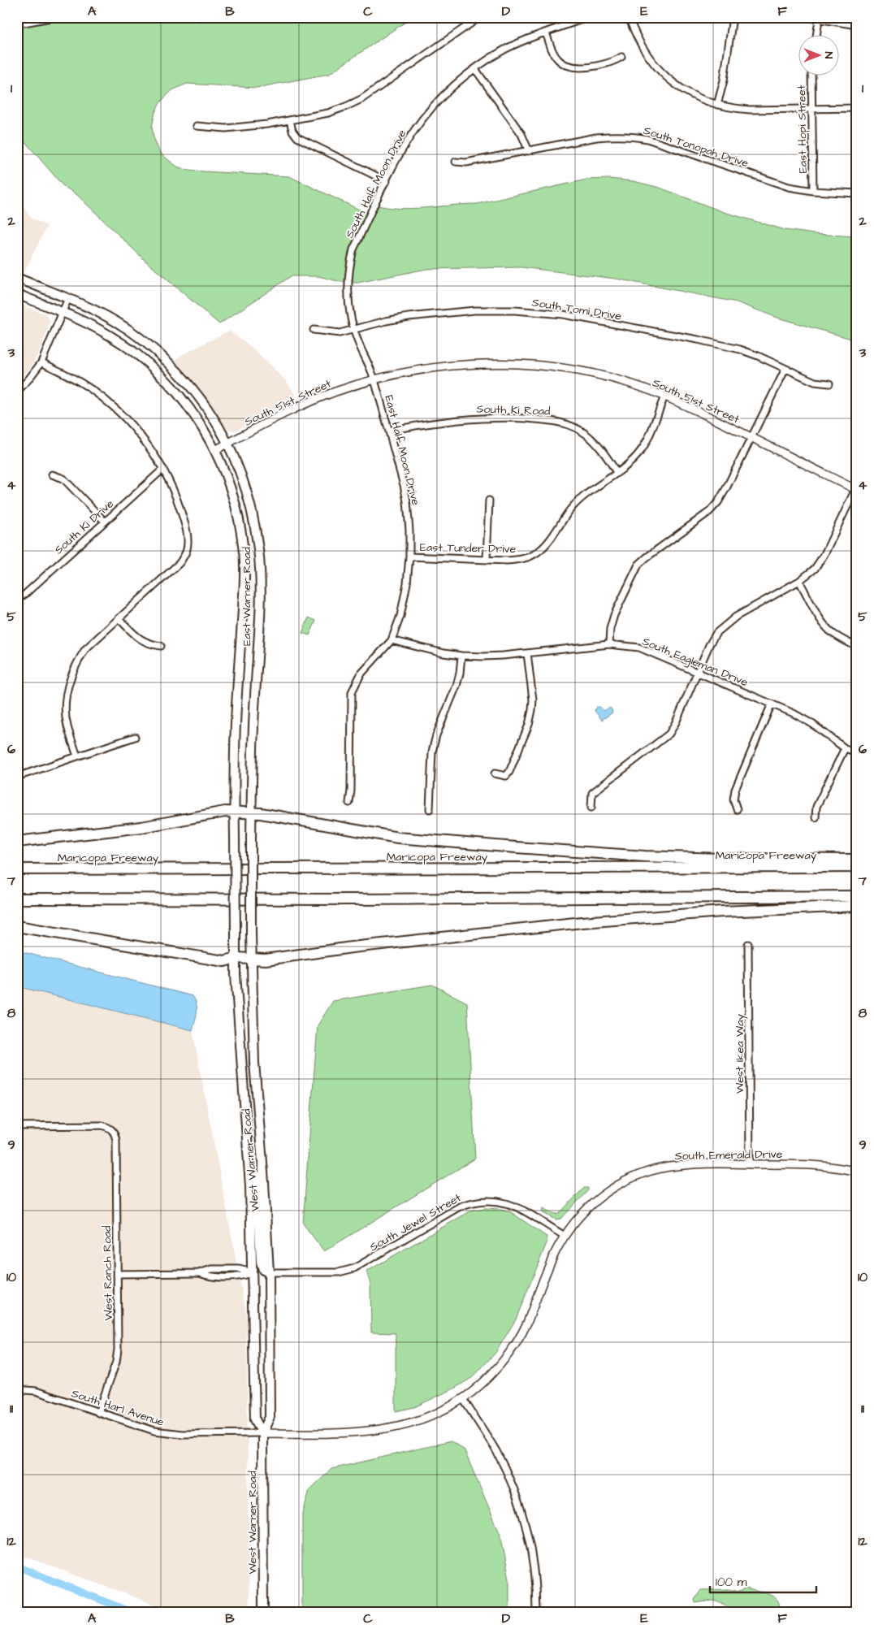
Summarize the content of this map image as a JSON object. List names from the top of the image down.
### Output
{
  "streets": {
    "highway": ["Maricopa Freeway"],
    "main road": ["East Warner Road", "West Warner Road"],
    "street": [
      "East Hopi Street",
      "South Tonopah Drive",
      "South Half Moon Drive",
      "South Tomi Drive",
      "South 51st Street",
      "South Ki Road",
      "East Half Moon Drive",
      "South Ki Drive",
      "East Tunder Drive",
      "South Eagleman Drive",
      "West Ikea Way",
      "South Emerald Drive",
      "South Jewel Street",
      "West Ranch Road",
      "South Harl Avenue"
    ]
  },
  "crossings": [
    ["East Hopi Street", "South Tonopah Drive"],
    ["South Half Moon Drive", "South Tomi Drive"],
    ["South Half Moon Drive", "South 51st Street"],
    ["South Half Moon Drive", "East Half Moon Drive"],
    ["South 51st Street", "East Half Moon Drive"],
    ["South 51st Street", "East Tunder Drive"],
    ["South 51st Street", "East Warner Road"],
    ["South Ki Road", "East Half Moon Drive"],
    ["South Ki Road", "East Tunder Drive"],
    ["East Half Moon Drive", "East Tunder Drive"],
    ["East Half Moon Drive", "South Eagleman Drive"],
    ["East Warner Road", "West Warner Road"],
    ["West Ikea Way", "South Emerald Drive"],
    ["South Emerald Drive", "West Warner Road"],
    ["South Emerald Drive", "South Jewel Street"],
    ["South Emerald Drive", "South Harl Avenue"],
    ["West Warner Road", "South Jewel Street"],
    ["West Warner Road", "South Harl Avenue"],
    ["West Ranch Road", "South Harl Avenue"]
  ],
  "scale_bar": "100 m",
  "north": "right",
  "grid": {
    "columns": [
      "A",
      "B",
      "C",
      "D",
      "E",
      "F"
    ],
    "rows": [
      "1",
      "2",
      "3",
      "4",
      "5",
      "6",
      "7",
      "8",
      "9",
      "10",
      "11",
      "12"
    ]
  }
}
